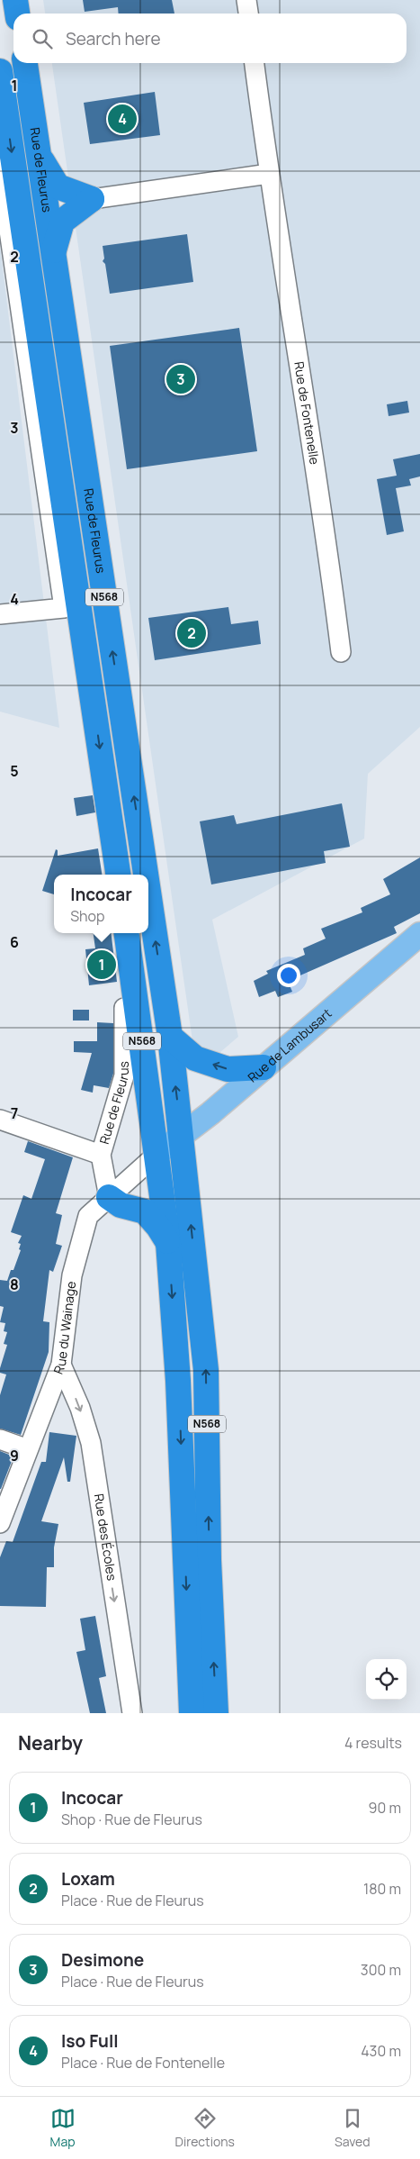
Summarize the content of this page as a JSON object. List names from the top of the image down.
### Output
{
  "streets": {
    "highway": ["Rue de Fleurus", "N568"],
    "main road": ["Rue de Lambusart"],
    "street": ["Rue de Fontenelle", "Rue du Wainage", "Rue des Écoles"]
  },
  "crossings": [
    ["Rue de Fleurus", "N568"],
    ["Rue de Fleurus", "Rue de Lambusart"],
    ["Rue de Fleurus", "Rue du Wainage"],
    ["N568", "Rue de Lambusart"],
    ["N568", "Rue du Wainage"],
    ["Rue de Lambusart", "Rue du Wainage"],
    ["Rue du Wainage", "Rue des Écoles"]
  ],
  "one_way": ["Rue des Écoles"],
  "page": {
    "search": "Search here",
    "pins": [
      "4",
      "3",
      "2",
      "1"
    ],
    "popup": ["Incocar", "Shop"],
    "heading": ["Nearby", "4 results"],
    "list": [
      {
        "mark": "1",
        "name": "Incocar",
        "note": "Shop · Rue de Fleurus",
        "value": "90 m"
      },
      {
        "mark": "2",
        "name": "Loxam",
        "note": "Place · Rue de Fleurus",
        "value": "180 m"
      },
      {
        "mark": "3",
        "name": "Desimone",
        "note": "Place · Rue de Fleurus",
        "value": "300 m"
      },
      {
        "mark": "4",
        "name": "Iso Full",
        "note": "Place · Rue de Fontenelle",
        "value": "430 m"
      }
    ],
    "nav": ["Map", "Directions", "Saved"]
  },
  "grid": {
    "rows": [
      "1",
      "2",
      "3",
      "4",
      "5",
      "6",
      "7",
      "8",
      "9"
    ]
  }
}
